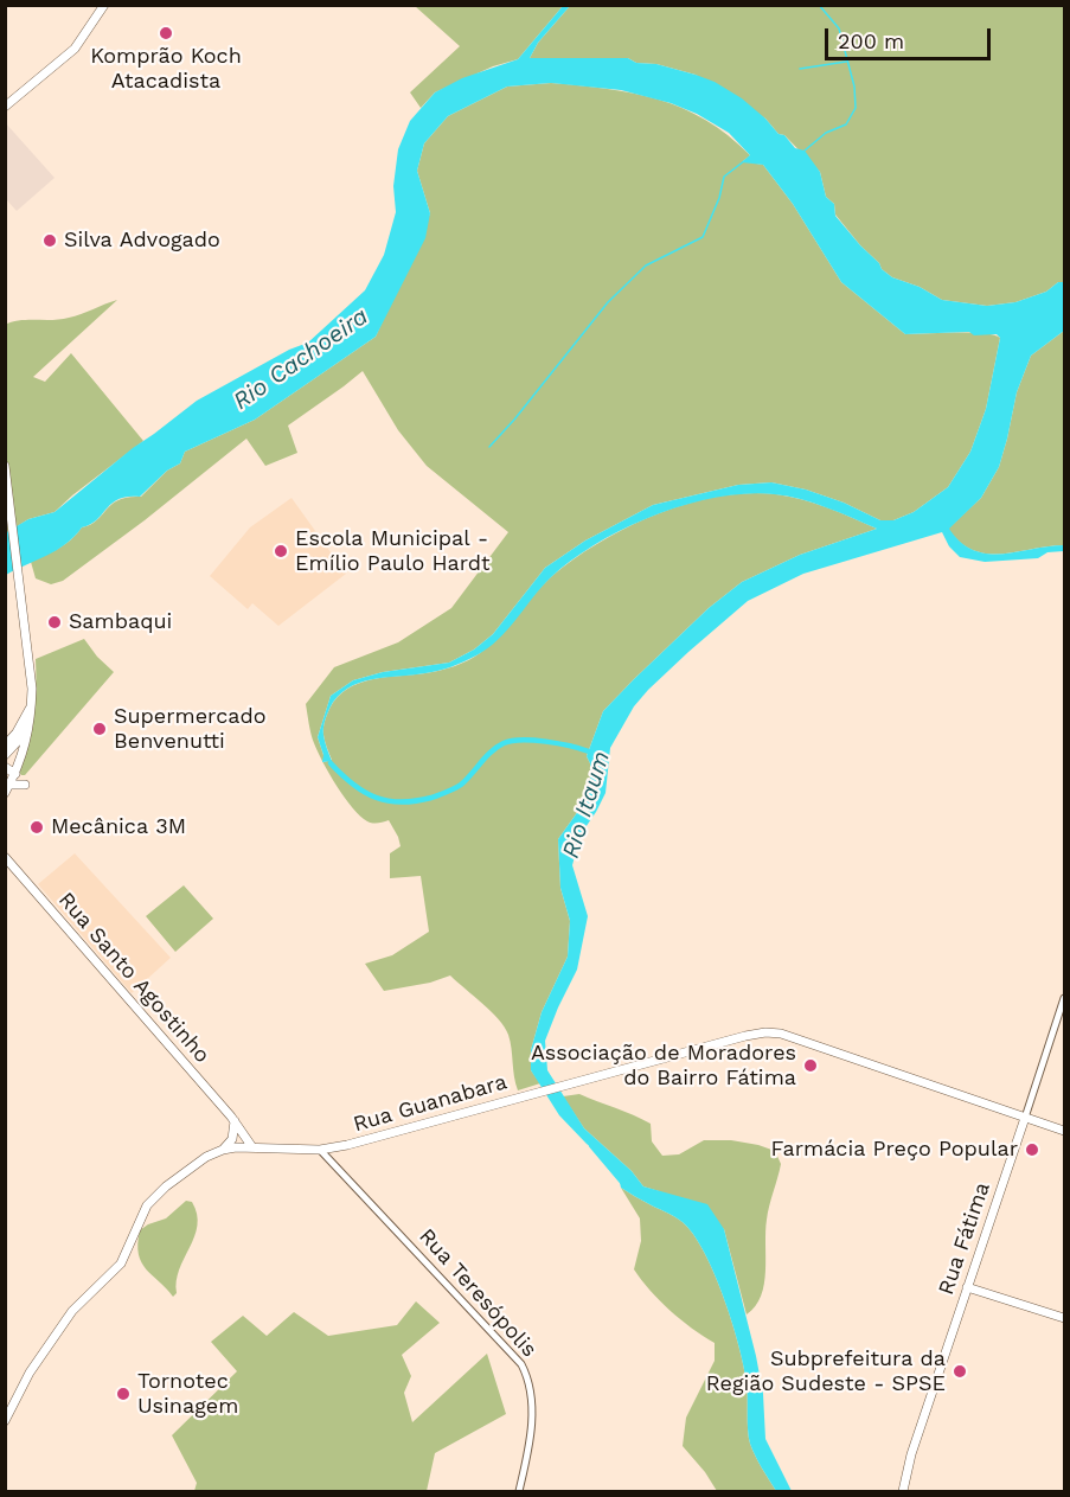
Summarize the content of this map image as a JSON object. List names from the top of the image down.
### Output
{
  "streets": {
    "main road": ["Rua Santo Agostinho", "Rua Guanabara", "Rua Fátima"],
    "street": ["Rua Teresópolis"]
  },
  "crossings": [
    ["Rua Santo Agostinho", "Rua Guanabara"],
    ["Rua Guanabara", "Rua Fátima"],
    ["Rua Guanabara", "Rua Teresópolis"]
  ],
  "water": ["Rio Cachoeira", "Rio Itaum"],
  "places": [
    "Komprão Koch Atacadista",
    "Silva Advogado",
    "Escola Municipal - Emílio Paulo Hardt",
    "Sambaqui",
    "Supermercado Benvenutti",
    "Mecânica 3M",
    "Associação de Moradores do Bairro Fátima",
    "Farmácia Preço Popular",
    "Subprefeitura da Região Sudeste - SPSE",
    "Tornotec Usinagem"
  ],
  "scale_bar": "200 m"
}
